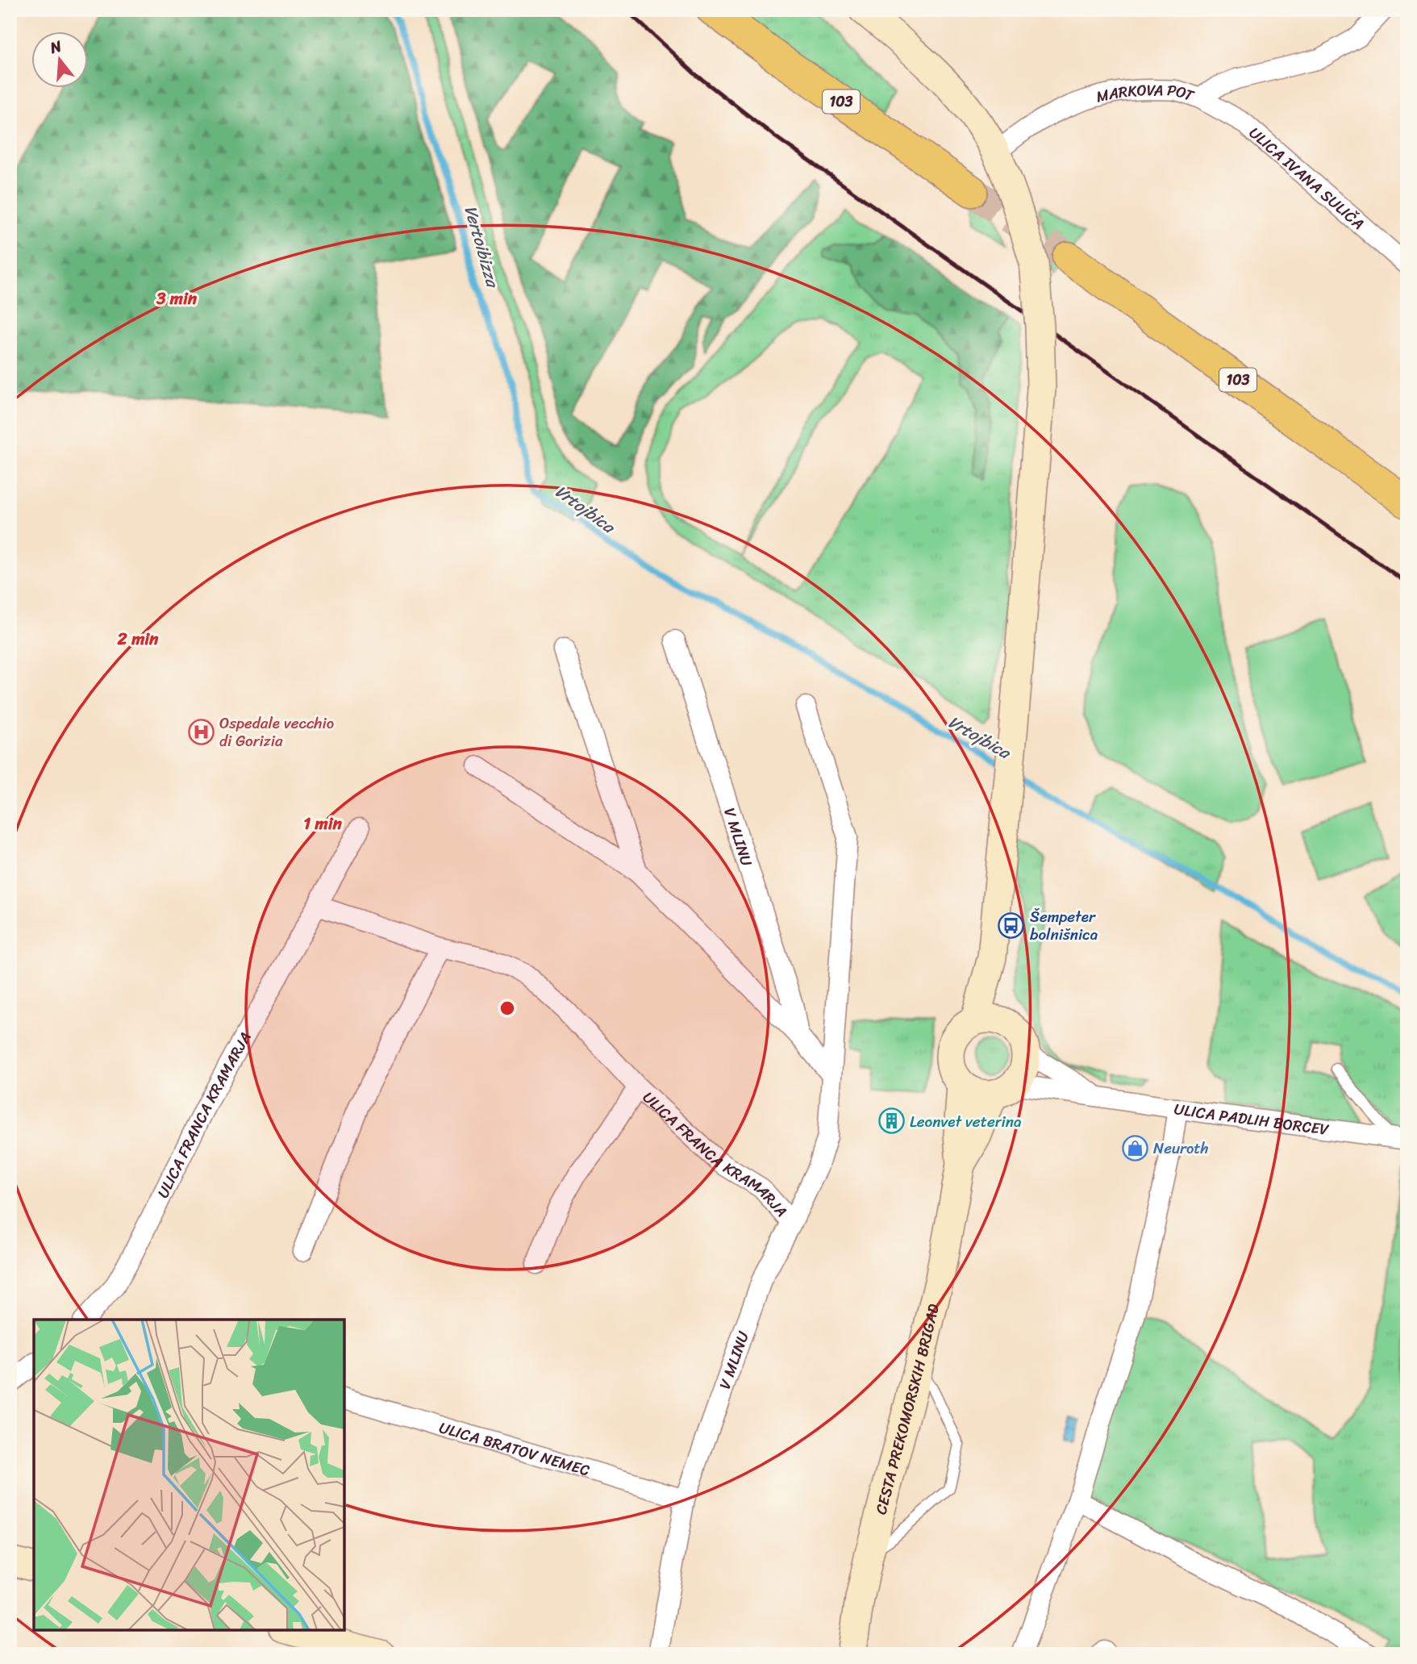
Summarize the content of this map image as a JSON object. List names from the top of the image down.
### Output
{
  "streets": {
    "main road": ["103"],
    "street": [
      "MARKOVA POT",
      "ULICA IVANA SULIČA",
      "V MLINU",
      "ULICA FRANCA KRAMARJA",
      "ULICA PADLIH BORCEV",
      "CESTA PREKOMORSKIH BRIGAD",
      "ULICA BRATOV NEMEC"
    ]
  },
  "crossings": [
    ["MARKOVA POT", "ULICA IVANA SULIČA"],
    ["V MLINU", "ULICA FRANCA KRAMARJA"],
    ["V MLINU", "ULICA BRATOV NEMEC"],
    ["ULICA PADLIH BORCEV", "CESTA PREKOMORSKIH BRIGAD"]
  ],
  "water": ["Vertoibizza", "Vrtojbica"],
  "places": {
    "hospital": ["Ospedale vecchio di Gorizia"],
    "bus stop": ["Šempeter bolnišnica"],
    "building": ["Leonvet veterina"],
    "shop": ["Neuroth"]
  },
  "north": "top",
  "rings": ["3 min", "2 min", "1 min"]
}
